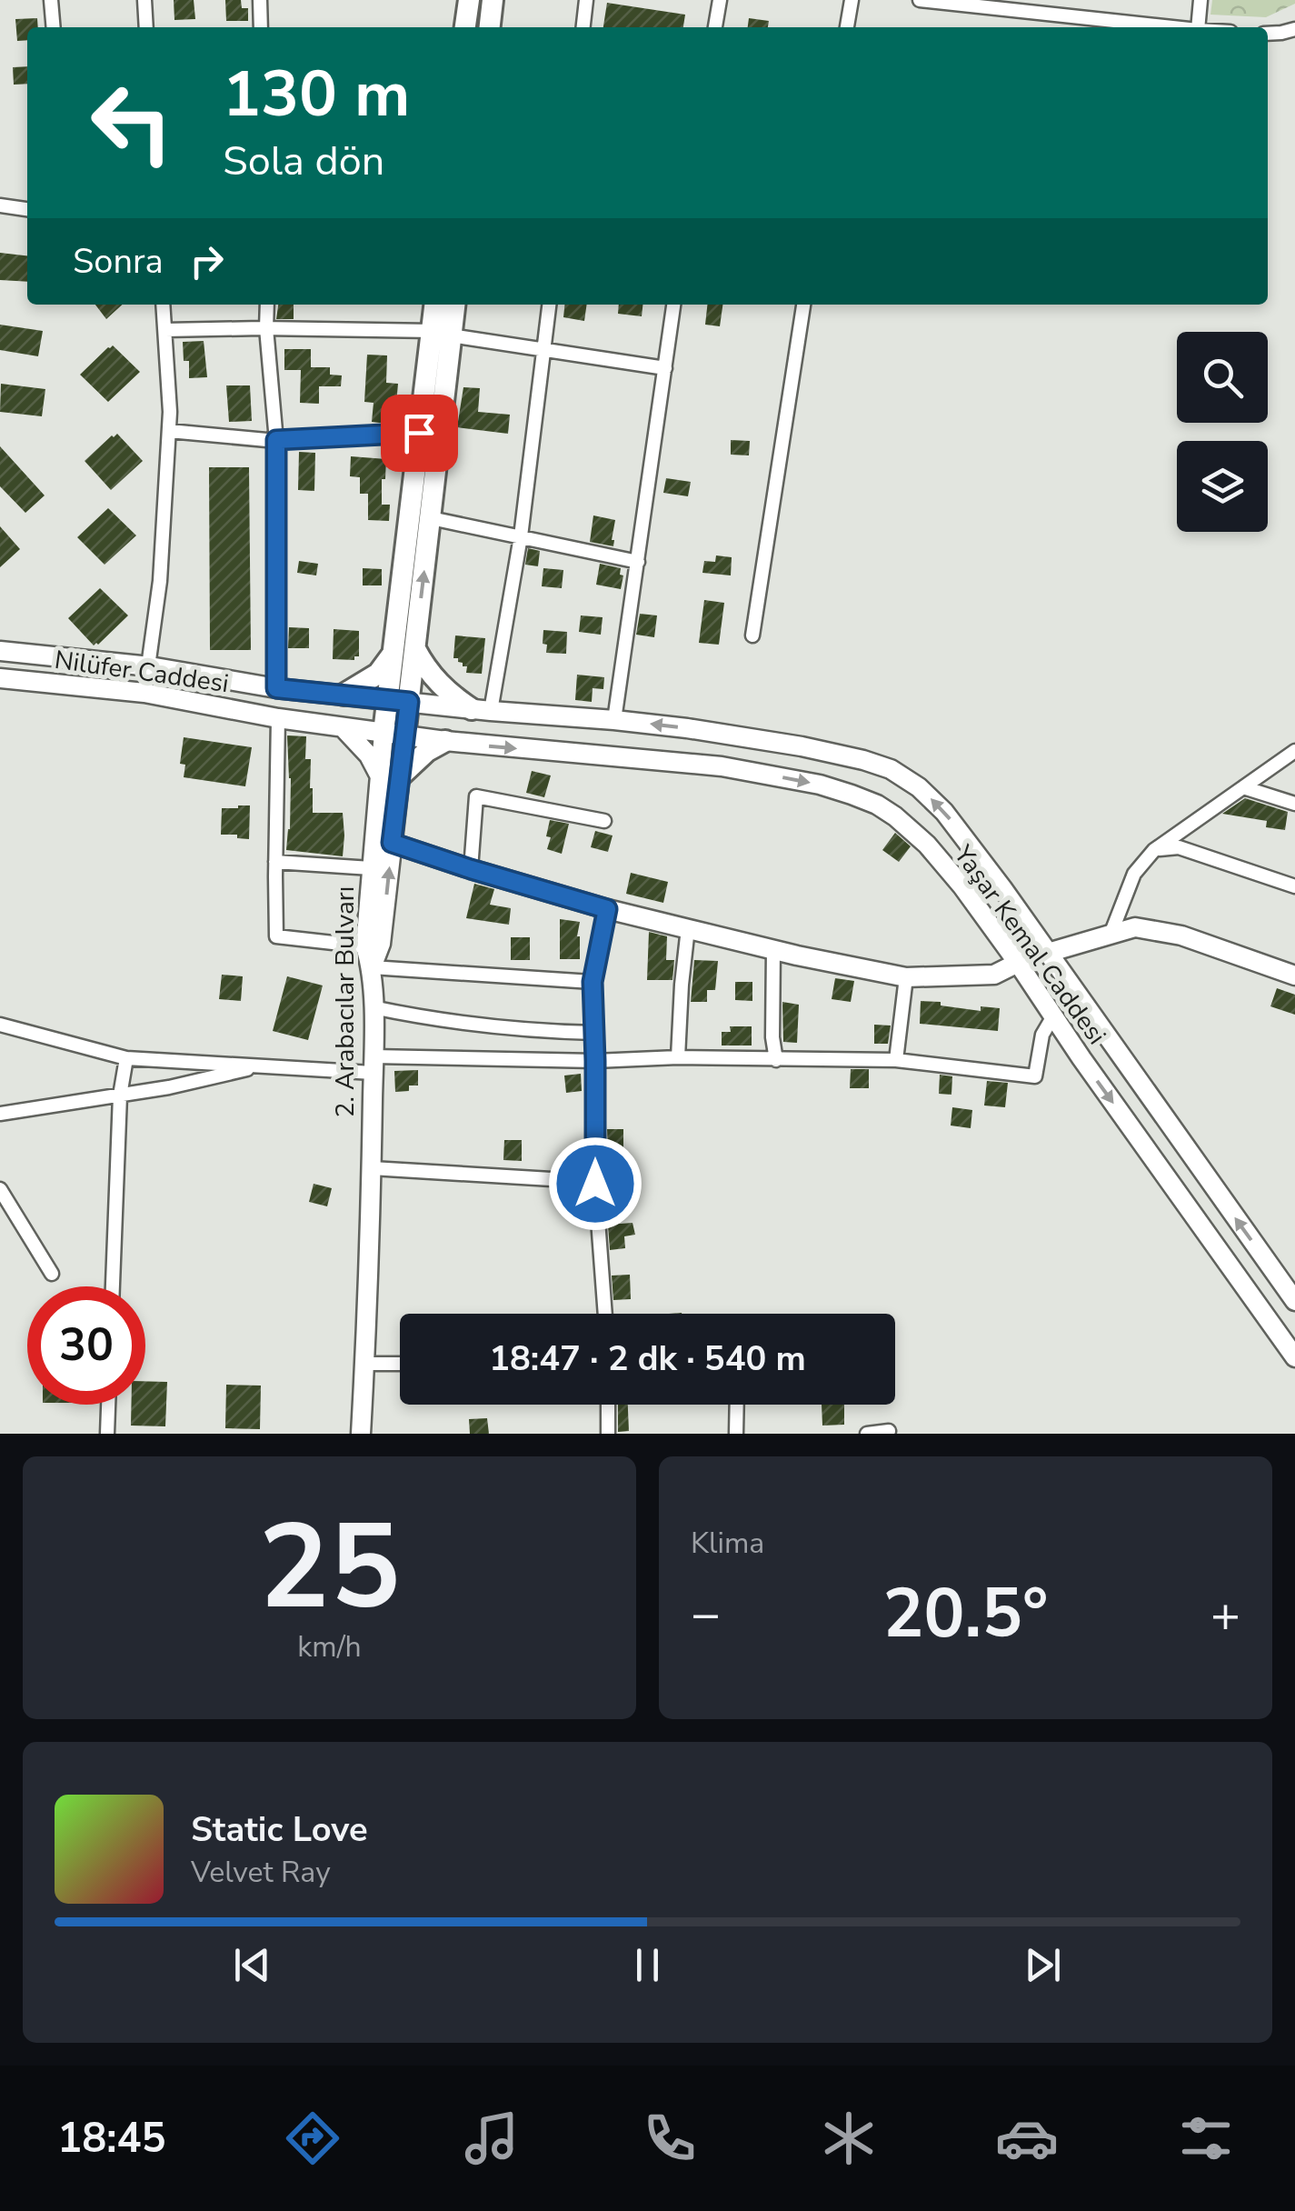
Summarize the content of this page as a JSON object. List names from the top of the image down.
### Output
{
  "streets": {
    "street": ["Nilüfer Caddesi", "Yaşar Kemal Caddesi", "2. Arabacılar Bulvarı"]
  },
  "crossings": [
    ["Nilüfer Caddesi", "Yaşar Kemal Caddesi"]
  ],
  "page": {
    "turn": ["130 m", "Sola dön"],
    "then": "Sonra",
    "limit": "30",
    "trip": "18:47 · 2 dk · 540 m",
    "tile": [
      ["25", "km/h"],
      "Klima"
    ],
    "heat": ["−", "20.5°", "+"],
    "song": ["Static Love", "Velvet Ray"],
    "tabs": "18:45"
  }
}
